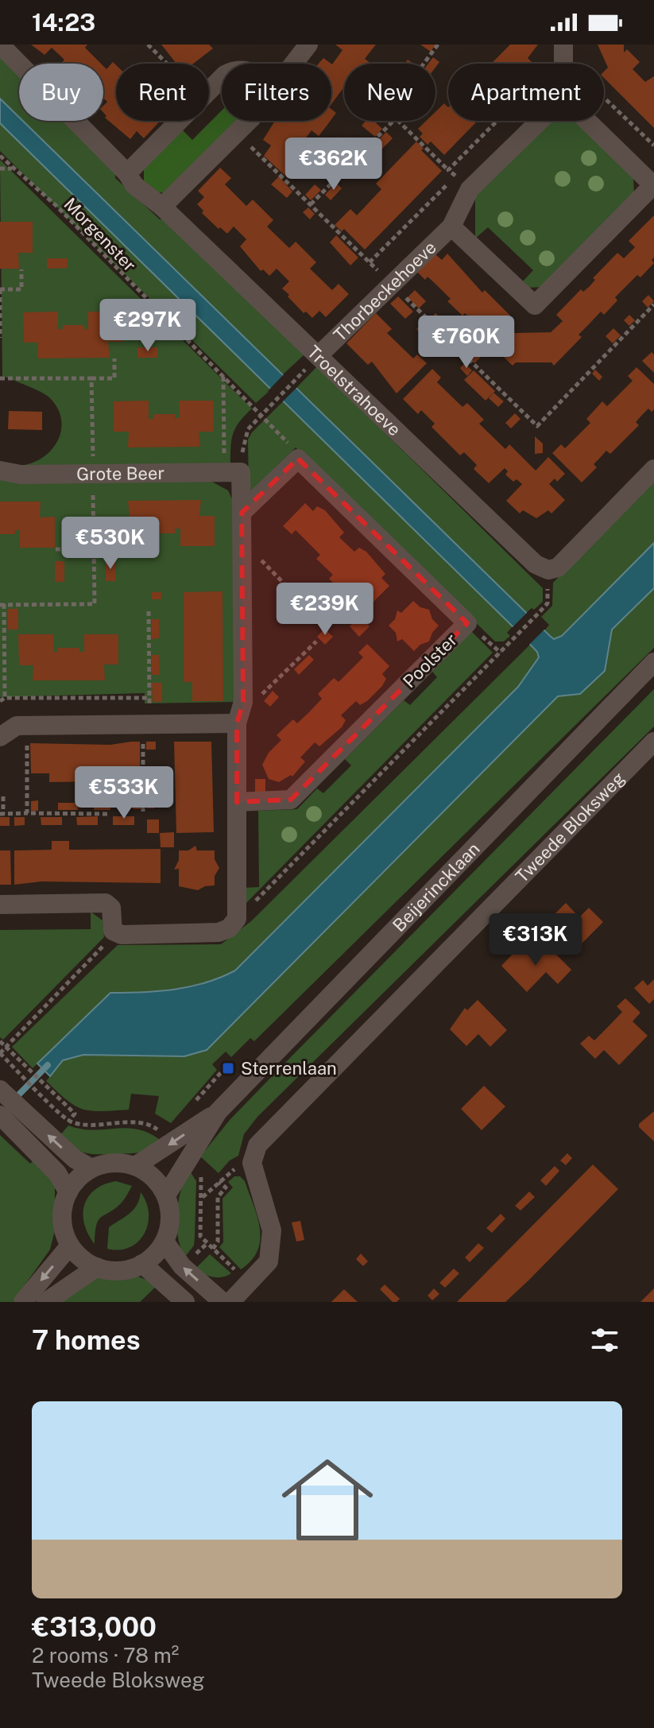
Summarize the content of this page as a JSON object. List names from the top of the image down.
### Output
{
  "streets": {
    "street": [
      "Thorbeckehoeve",
      "Troelstrahoeve",
      "Grote Beer",
      "Poolster",
      "Tweede Bloksweg",
      "Beijerincklaan"
    ],
    "path": ["Morgenster"]
  },
  "crossings": [
    ["Thorbeckehoeve", "Troelstrahoeve"]
  ],
  "places": {
    "transit": ["Sterrenlaan"]
  },
  "page": {
    "status": "14:23",
    "chip": [
      "Buy",
      "Rent",
      "Filters",
      "New",
      "Apartment"
    ],
    "price": [
      "€362K",
      "€297K",
      "€760K",
      "€530K",
      "€239K",
      "€533K",
      "€313K"
    ],
    "heading": "7 homes",
    "list": [
      {
        "name": "€313,000",
        "note": "2 rooms · 78 m² · Tweede Bloksweg"
      }
    ]
  }
}
